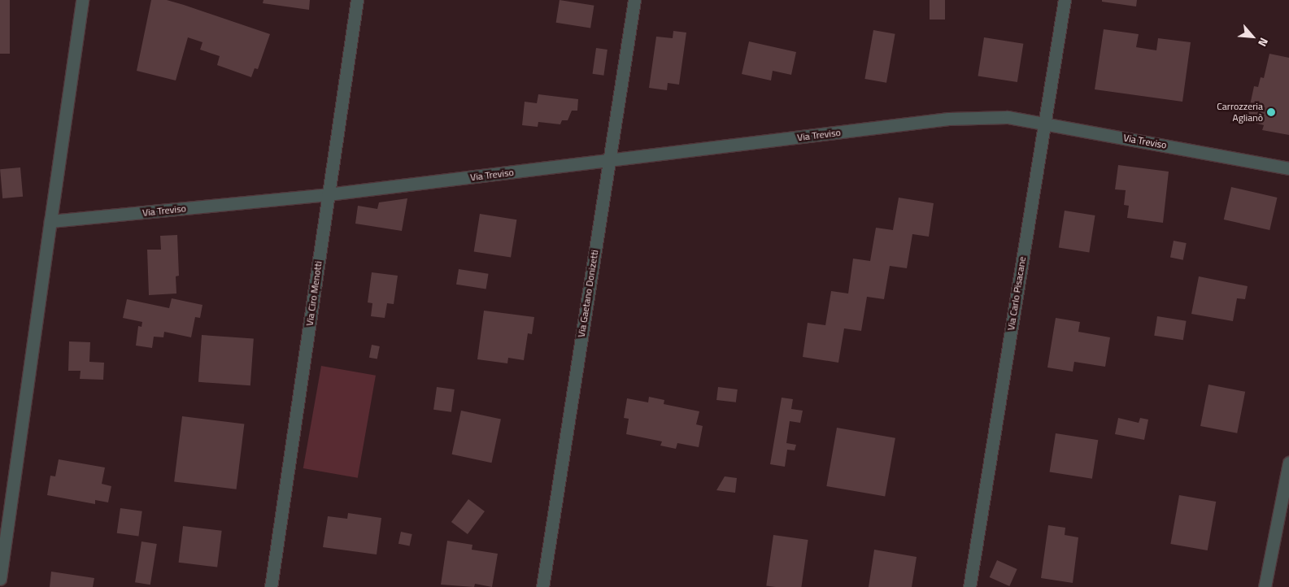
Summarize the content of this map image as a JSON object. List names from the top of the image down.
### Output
{
  "streets": {
    "street": [
      "Via Treviso",
      "Via Ciro Menotti",
      "Via Gaetano Donizetti",
      "Via Carlo Pisacane"
    ]
  },
  "crossings": [
    ["Via Treviso", "Via Ciro Menotti"],
    ["Via Treviso", "Via Gaetano Donizetti"],
    ["Via Treviso", "Via Carlo Pisacane"]
  ],
  "places": ["Carrozzeria Aglianò"],
  "north": "bottom right"
}
